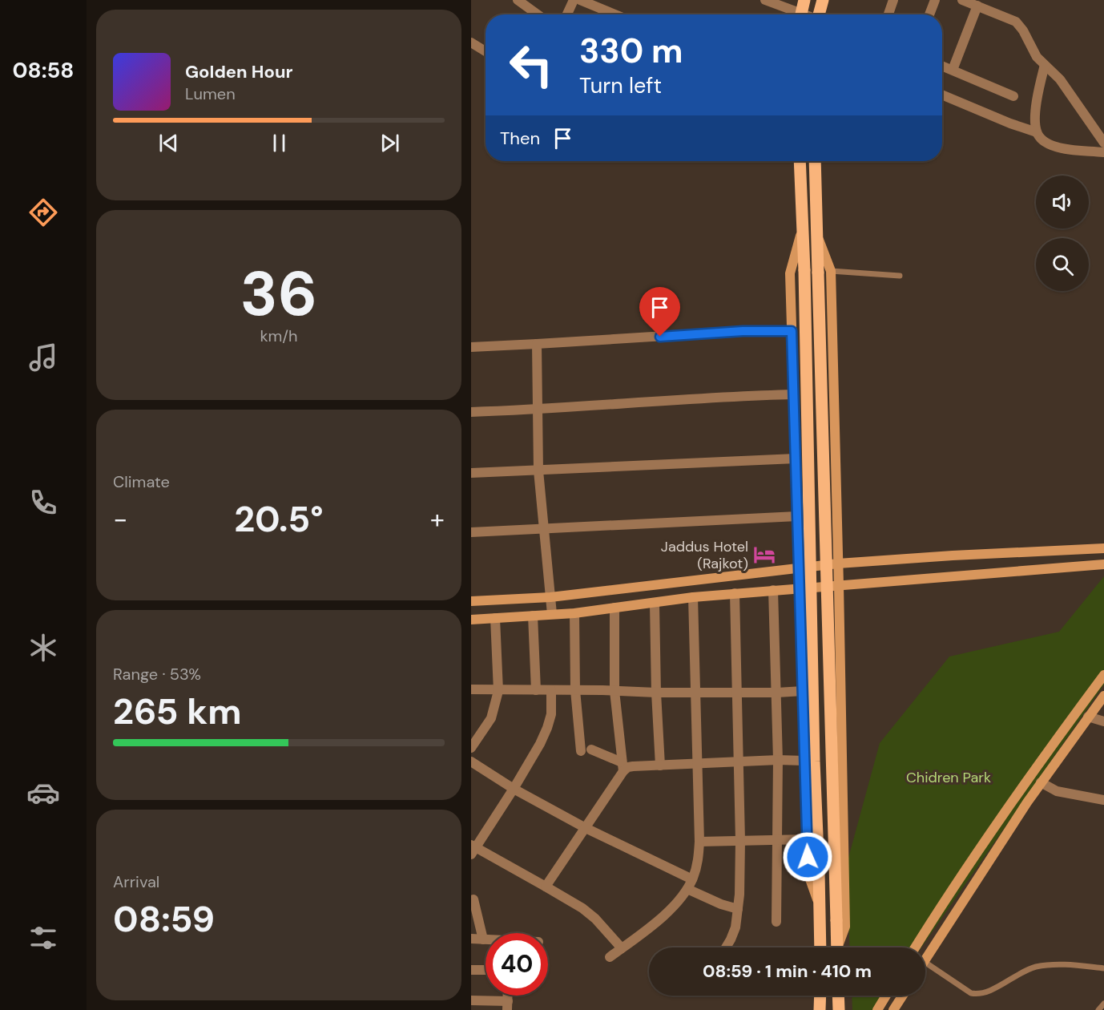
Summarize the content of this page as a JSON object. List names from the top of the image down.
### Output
{
  "parks": ["Chidren Park"],
  "places": {
    "hotel": ["Jaddus Hotel (Rajkot)"]
  },
  "page": {
    "tabs": "08:58",
    "turn": ["330 m", "Turn left"],
    "song": ["Golden Hour", "Lumen"],
    "then": "Then",
    "tile": [
      ["36", "km/h"],
      "Climate",
      ["Range · 53%", "265 km"],
      ["Arrival", "08:59"]
    ],
    "heat": ["−", "20.5°", "+"],
    "limit": "40",
    "trip": "08:59 · 1 min · 410 m"
  }
}
